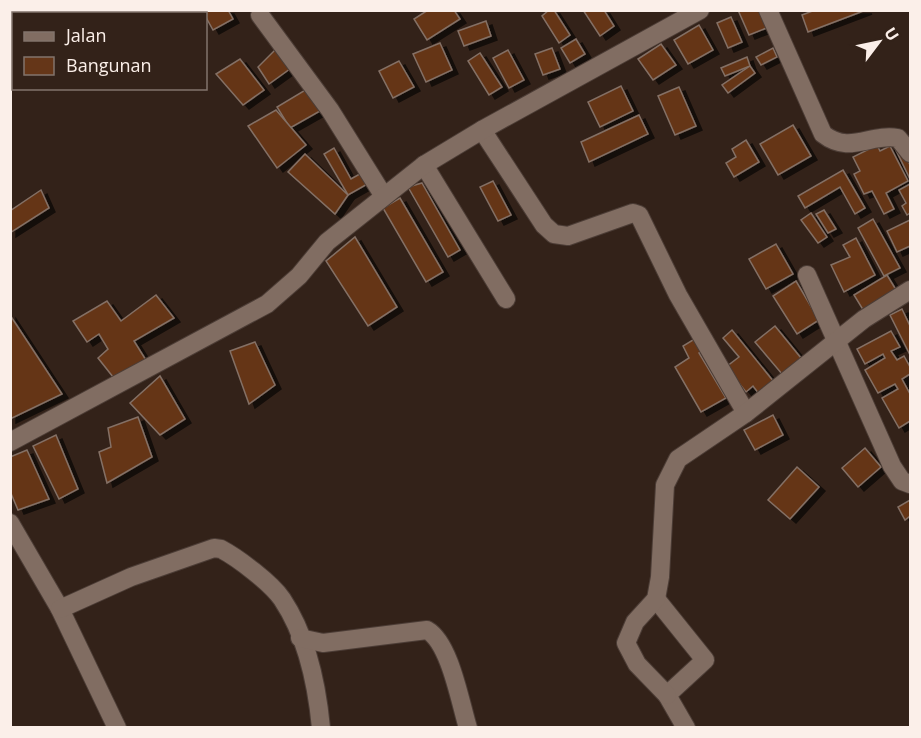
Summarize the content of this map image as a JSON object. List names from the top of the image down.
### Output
{
  "legend": ["Jalan", "Bangunan"],
  "north": "top right"
}
